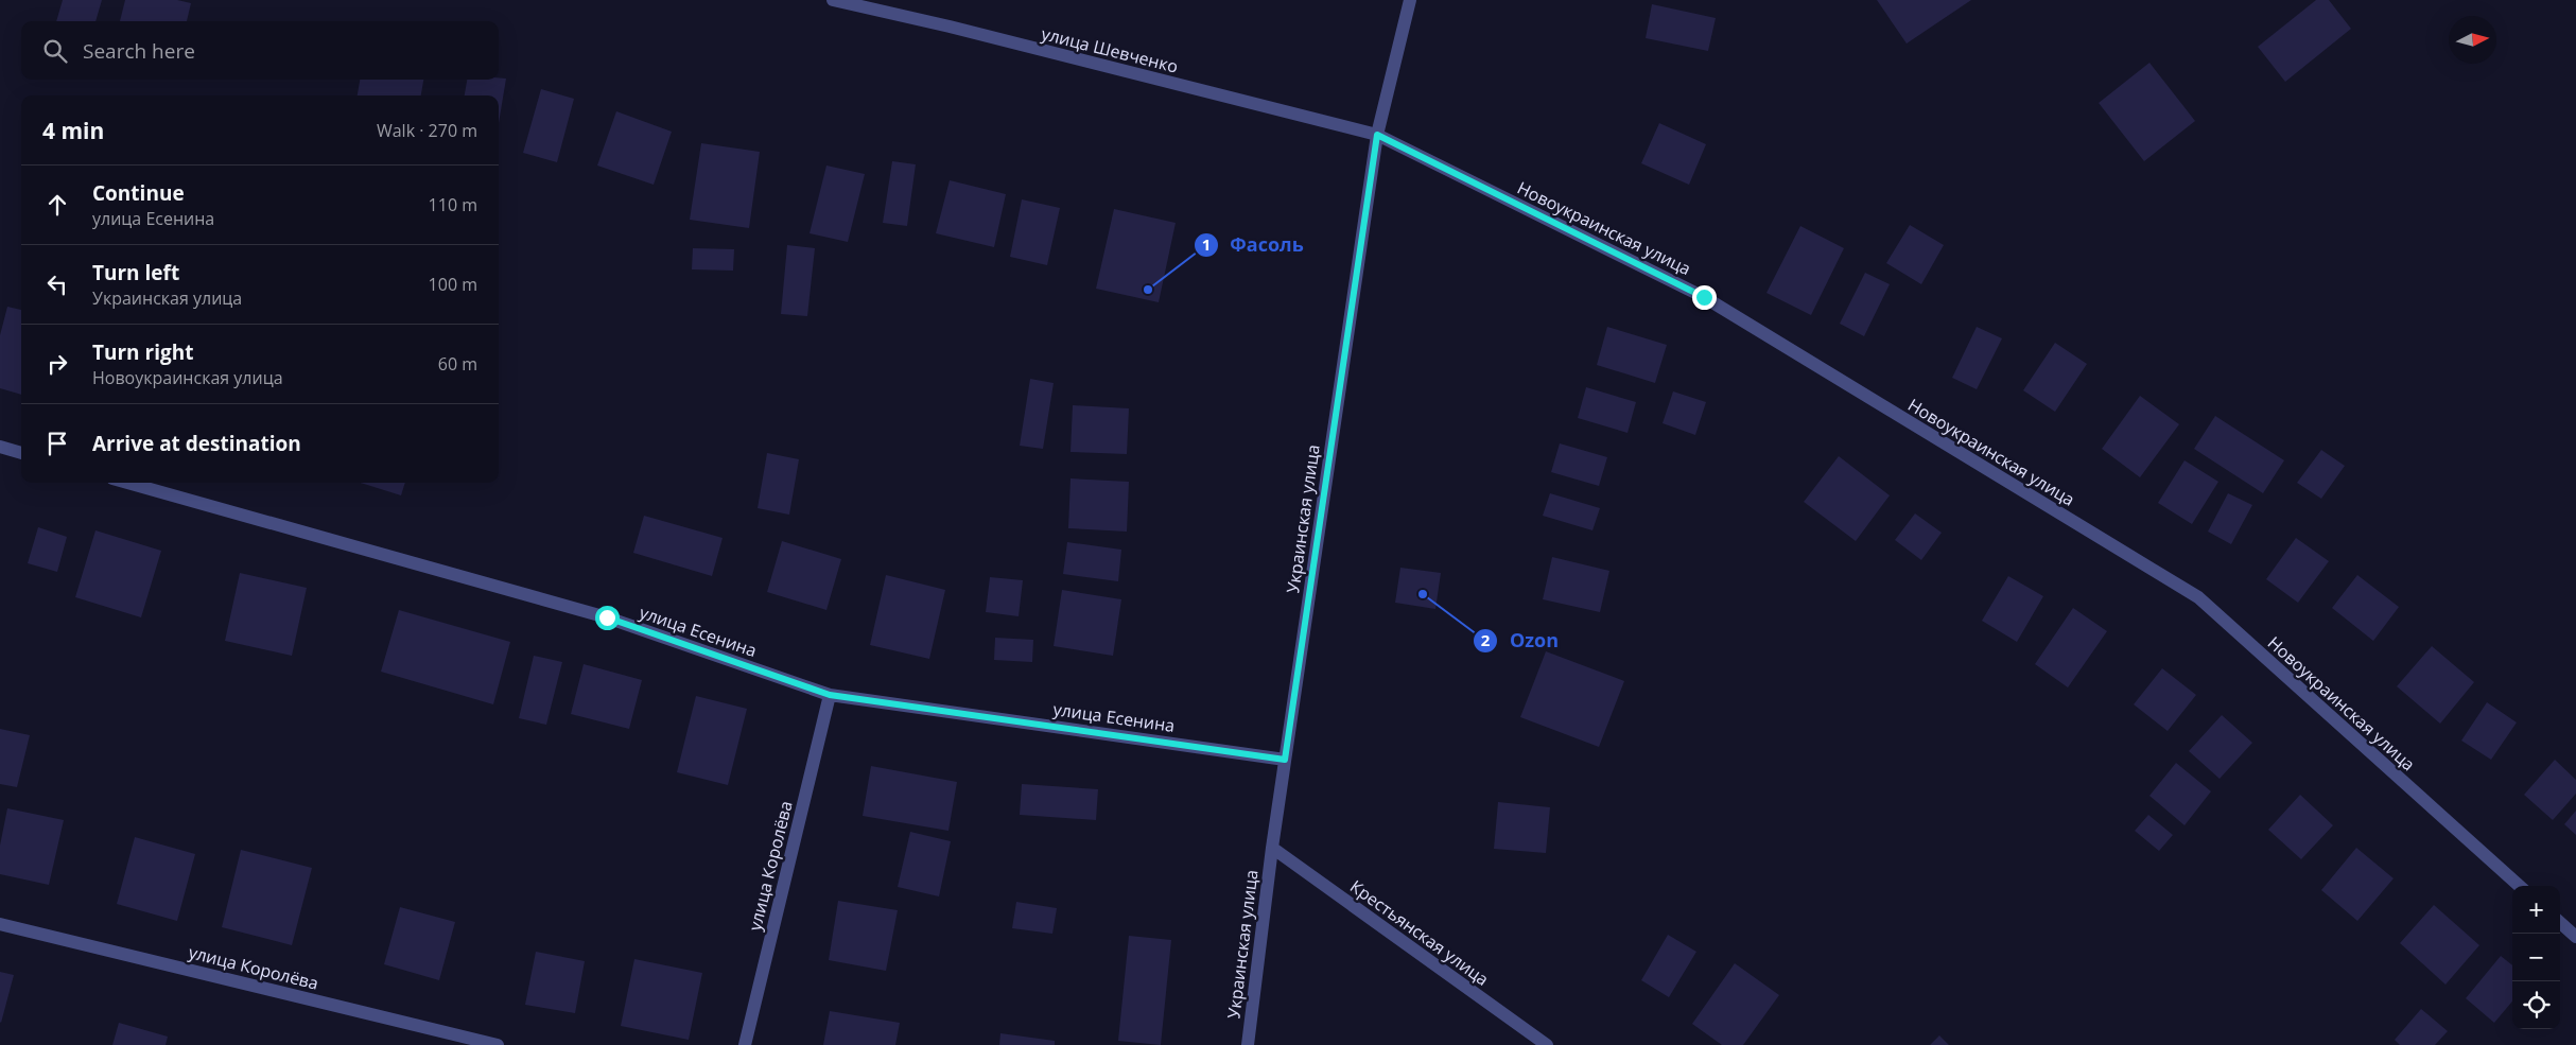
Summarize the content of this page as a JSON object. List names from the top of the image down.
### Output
{
  "streets": {
    "street": [
      "улица Шевченко",
      "Новоукраинская улица",
      "Украинская улица",
      "улица Есенина",
      "улица Королёва",
      "Крестьянская улица"
    ]
  },
  "crossings": [
    ["улица Шевченко", "Новоукраинская улица"],
    ["улица Шевченко", "Украинская улица"],
    ["Новоукраинская улица", "Украинская улица"],
    ["Украинская улица", "улица Есенина"],
    ["Украинская улица", "Крестьянская улица"],
    ["улица Есенина", "улица Королёва"]
  ],
  "places": ["Фасоль", "Ozon"],
  "north": "right",
  "page": {
    "search": "Search here",
    "heading": ["4 min", "Walk · 270 m"],
    "list": [
      ["Continue", "улица Есенина", "110 m"],
      ["Turn left", "Украинская улица", "100 m"],
      ["Turn right", "Новоукраинская улица", "60 m"],
      "Arrive at destination"
    ],
    "map_buttons": ["+", "−"]
  }
}
